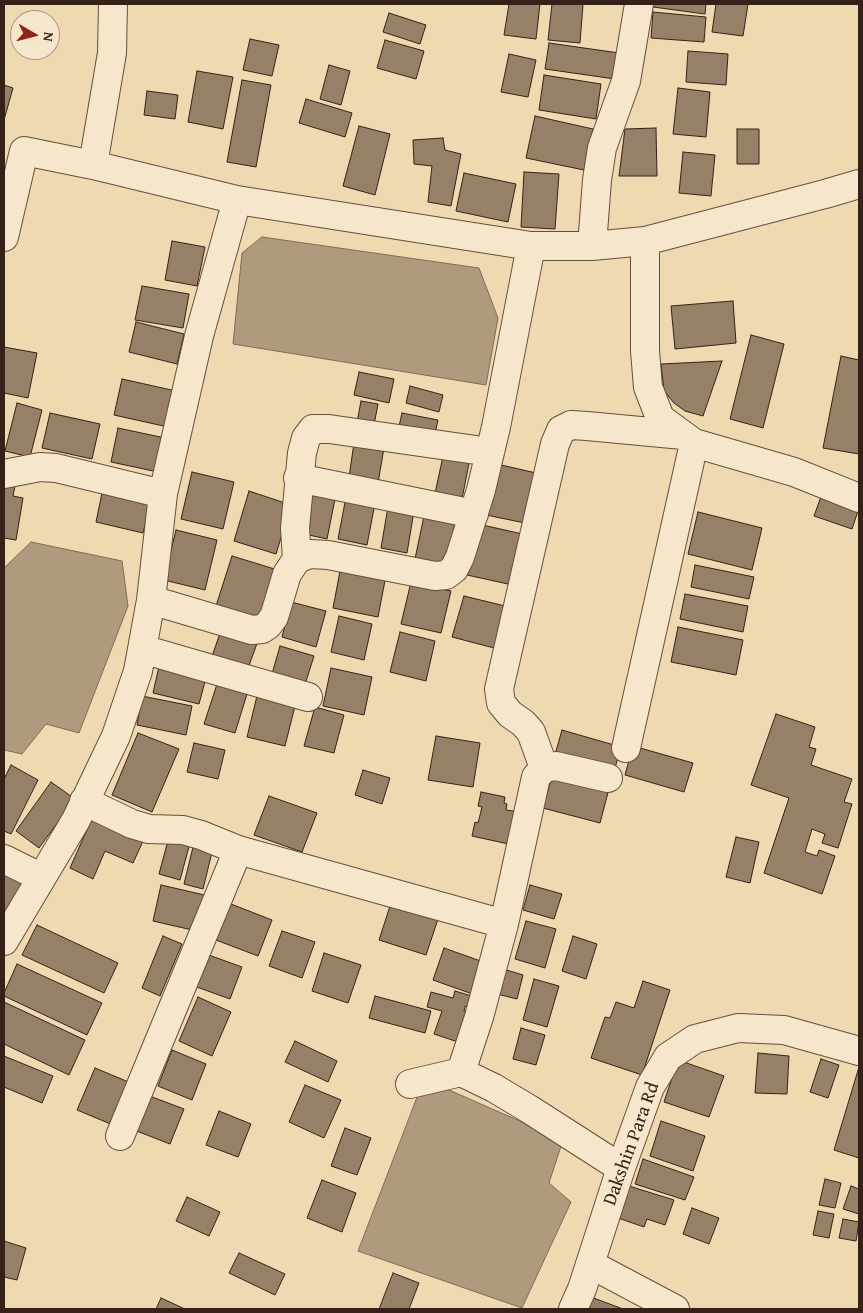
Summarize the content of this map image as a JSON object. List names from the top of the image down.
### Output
{
  "streets": {
    "street": ["Dakshin Para Rd"]
  },
  "north": "right"
}
